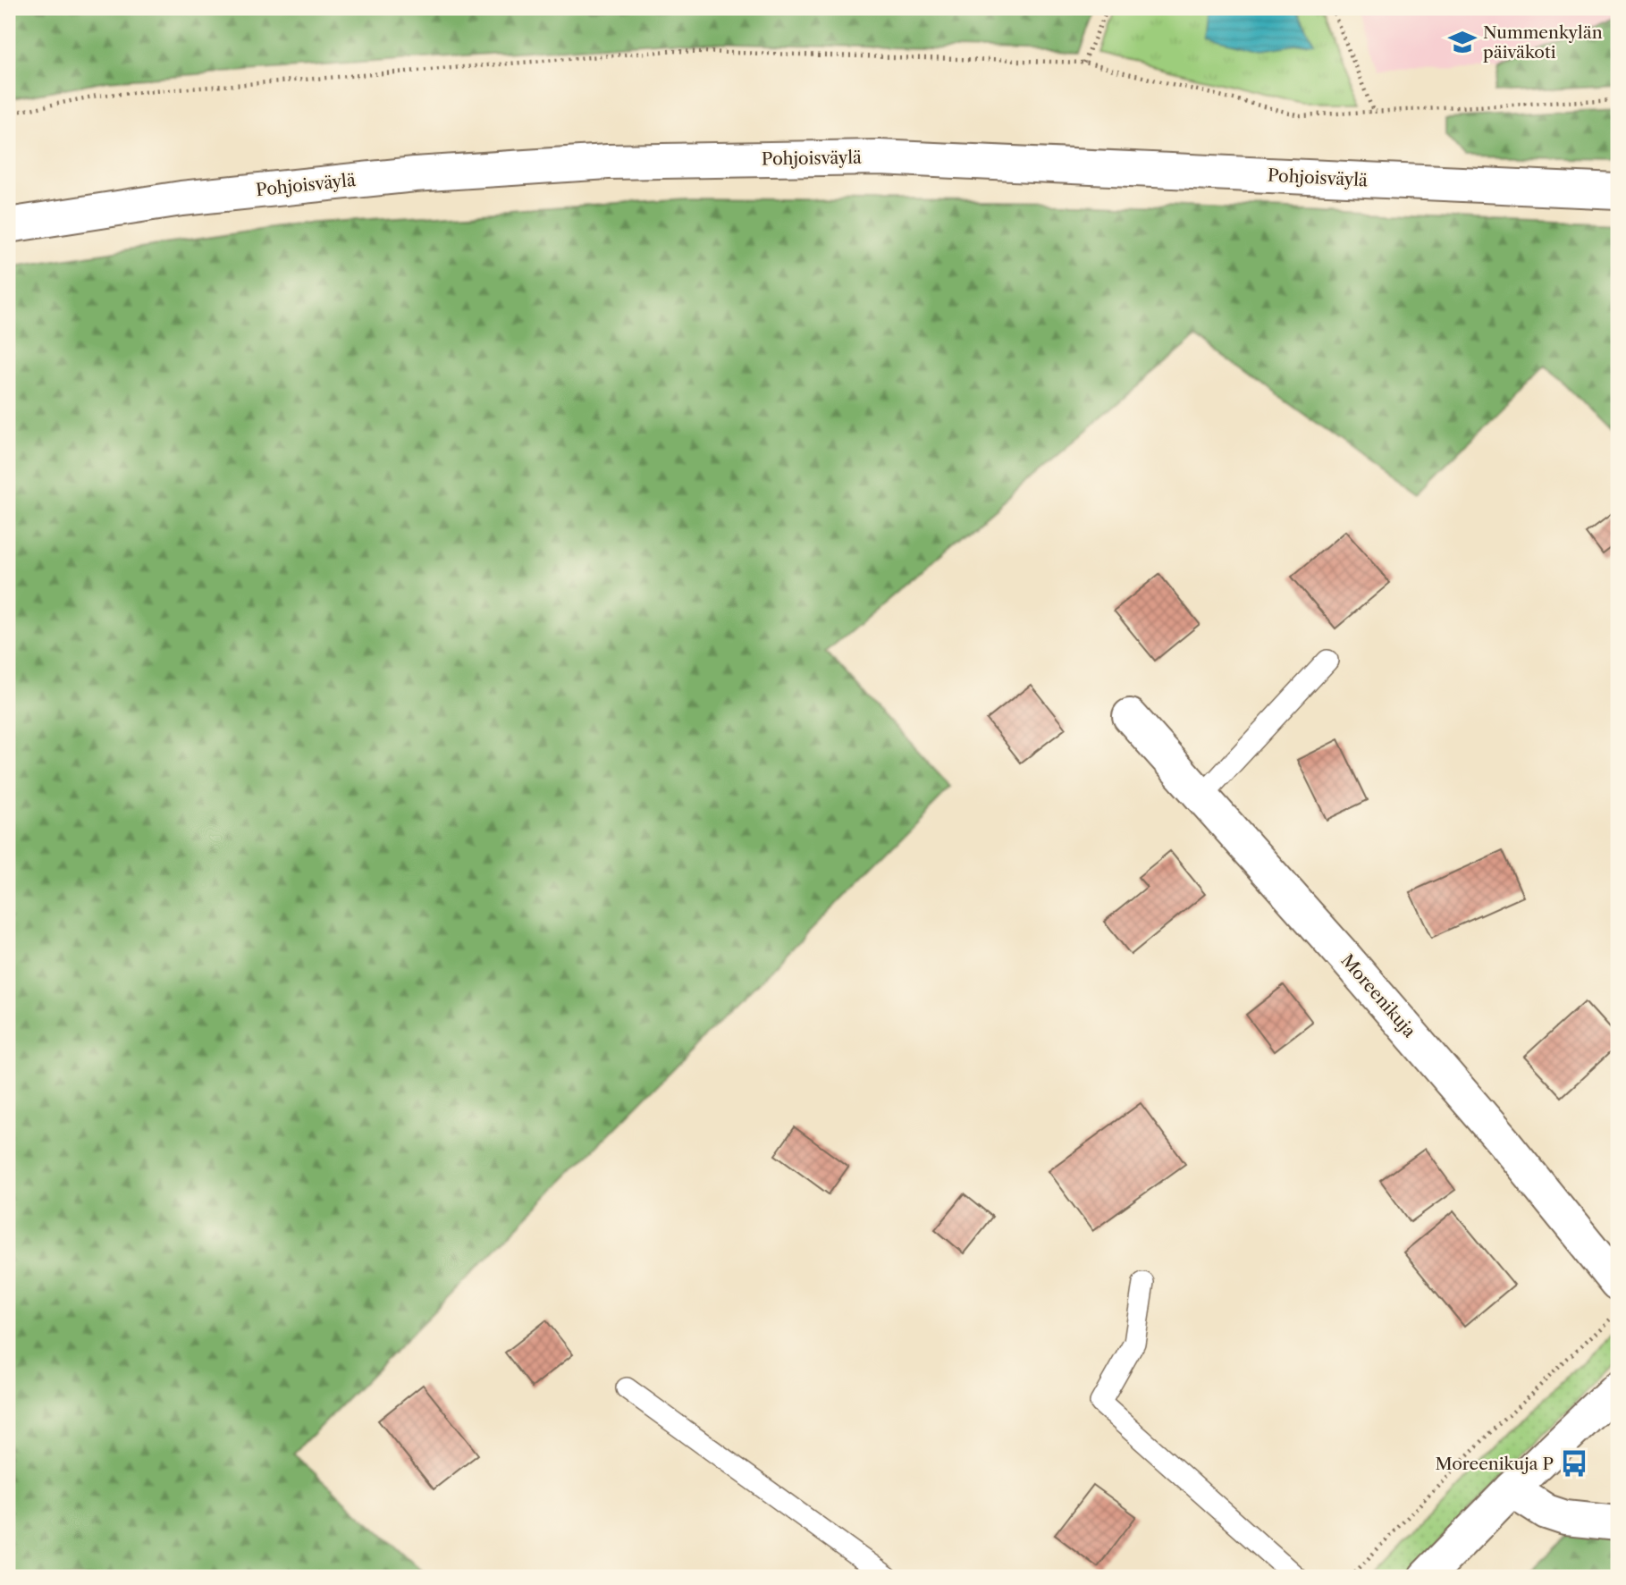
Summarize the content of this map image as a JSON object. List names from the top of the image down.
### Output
{
  "streets": {
    "street": ["Pohjoisväylä", "Moreenikuja"]
  },
  "places": {
    "school or university": ["Nummenkylän päiväkoti"],
    "bus stop": ["Moreenikuja P"]
  }
}
